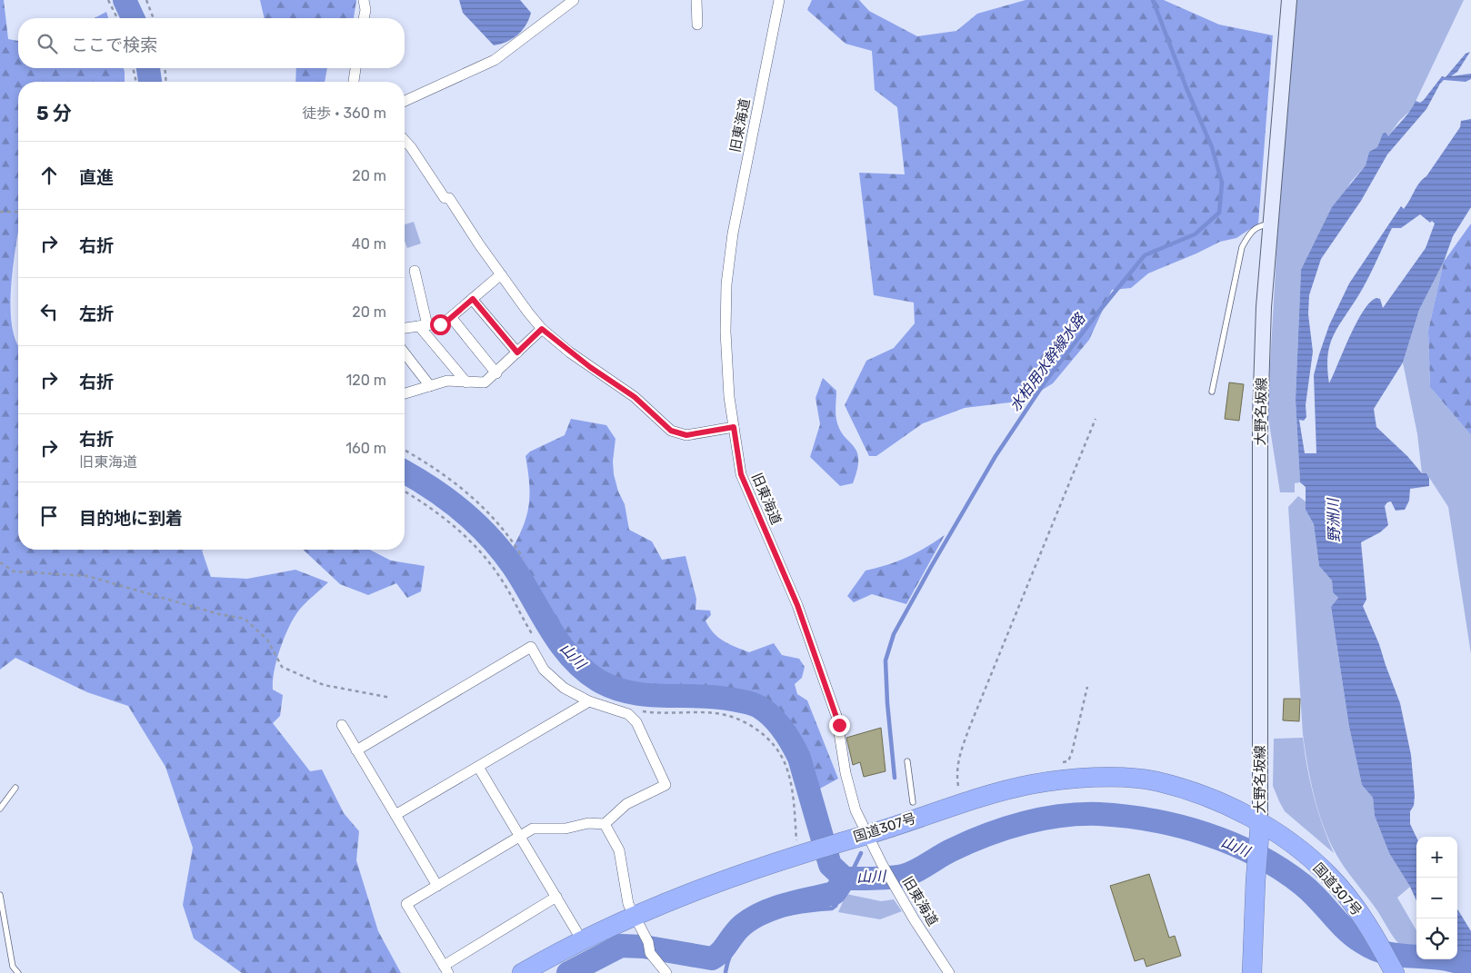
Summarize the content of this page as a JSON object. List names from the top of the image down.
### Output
{
  "streets": {
    "highway": ["国道307号"],
    "main road": ["大野名坂線"],
    "street": ["旧東海道"]
  },
  "crossings": [
    ["旧東海道", "国道307号"],
    ["大野名坂線", "国道307号"]
  ],
  "water": ["水柏用水幹線水路", "野洲川", "山川"],
  "page": {
    "search": "ここで検索",
    "heading": ["5 分", "徒歩 · 360 m"],
    "list": [
      ["直進", "20 m"],
      ["右折", "40 m"],
      ["左折", "20 m"],
      ["右折", "120 m"],
      ["右折", "旧東海道", "160 m"],
      "目的地に到着"
    ],
    "map_buttons": ["+", "−"]
  }
}
